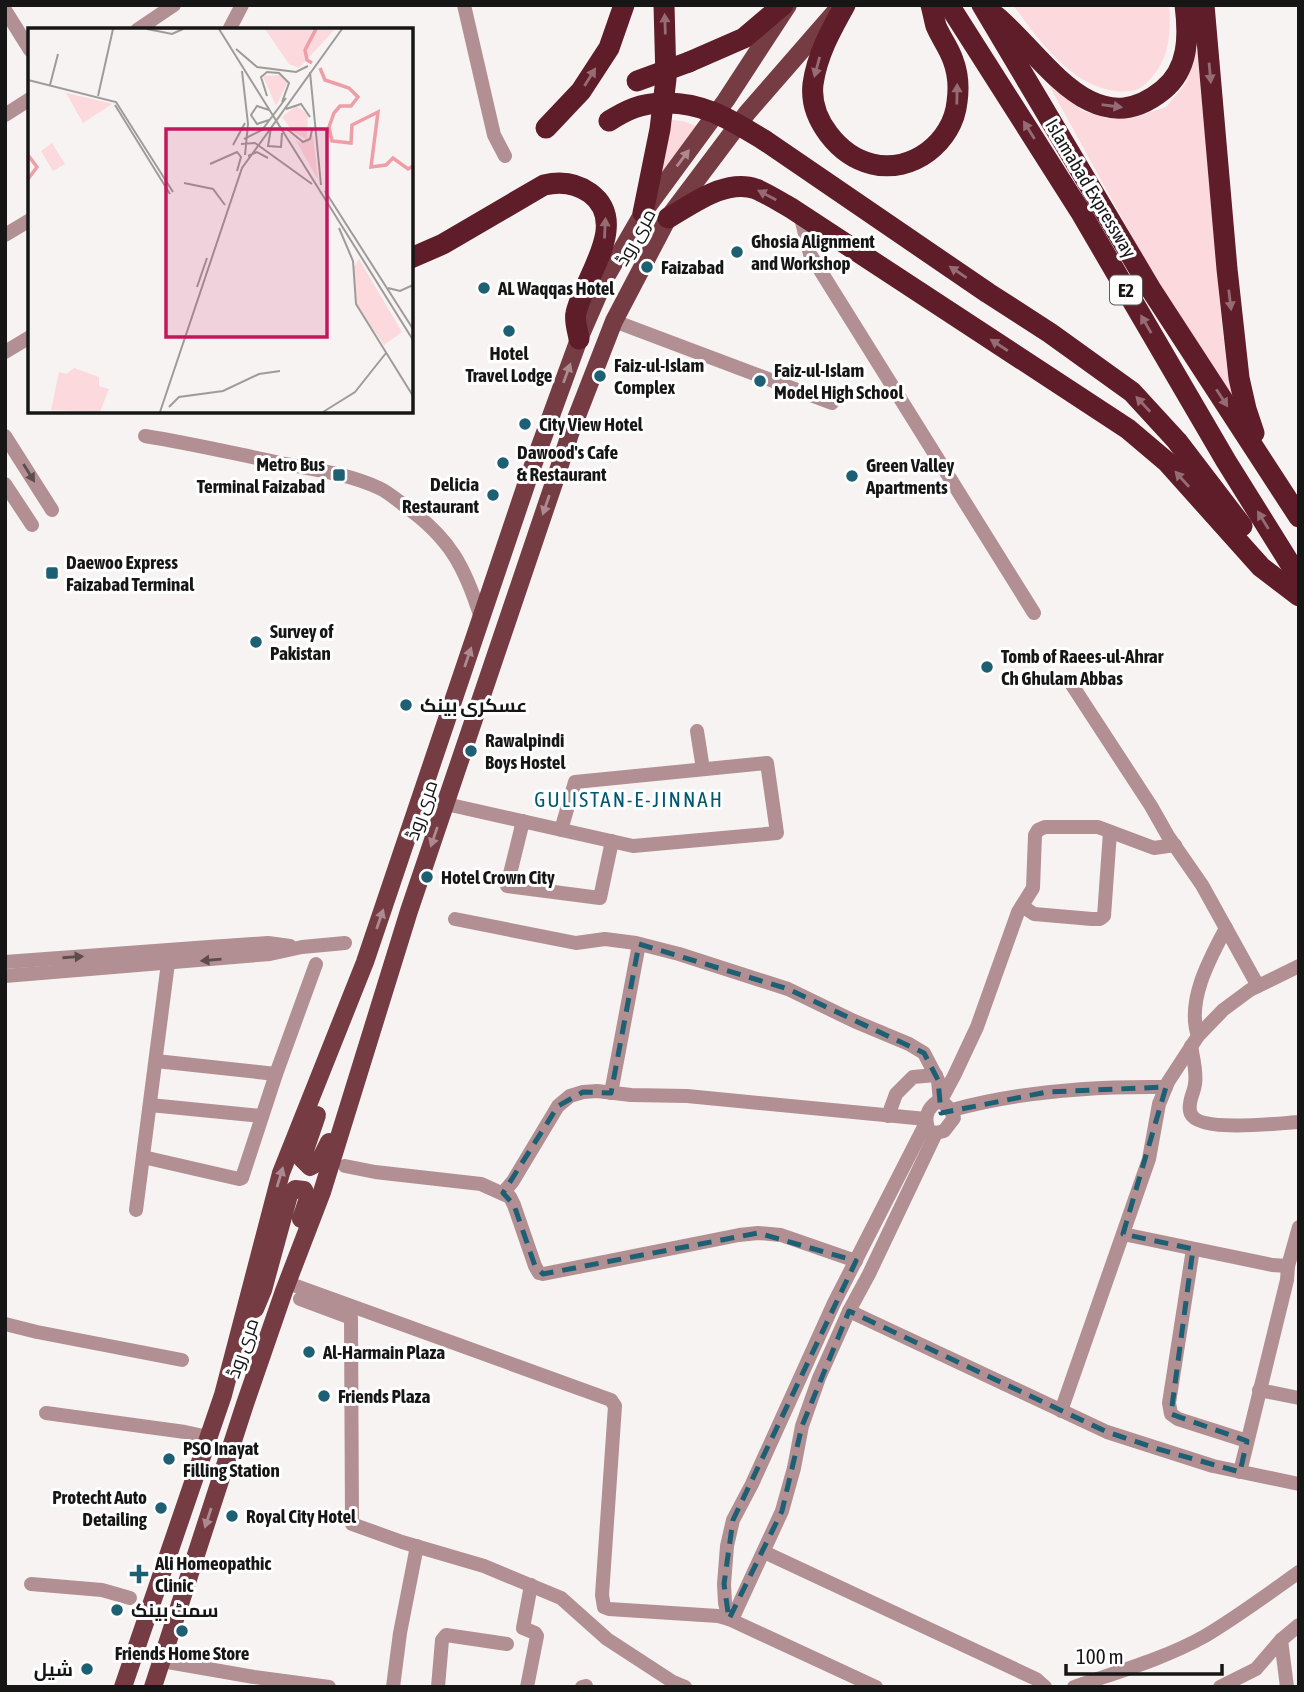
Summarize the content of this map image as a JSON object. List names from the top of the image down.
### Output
{
  "streets": {
    "highway": ["Islamabad Expressway", "E2"],
    "main road": ["مری روڈ"]
  },
  "districts": ["GULISTAN-E-JINNAH"],
  "places": {
    "other": [
      "Ghosia Alignment and Workshop",
      "Faizabad",
      "AL Waqqas Hotel",
      "Hotel Travel Lodge",
      "Faiz-ul-Islam Complex",
      "Faiz-ul-Islam Model High School",
      "City View Hotel",
      "Dawood's Cafe & Restaurant",
      "Green Valley Apartments",
      "Delicia Restaurant",
      "Survey of Pakistan",
      "Tomb of Raees-ul-Ahrar Ch Ghulam Abbas",
      "عسکری بینک",
      "Rawalpindi Boys Hostel",
      "Hotel Crown City",
      "Al-Harmain Plaza",
      "Friends Plaza",
      "PSO Inayat Filling Station",
      "Protecht Auto Detailing",
      "Royal City Hotel",
      "سمٹ بینک",
      "Friends Home Store",
      "شیل"
    ],
    "transit": ["Metro Bus Terminal Faizabad", "Daewoo Express Faizabad Terminal"],
    "health": ["Ali Homeopathic Clinic"]
  },
  "scale_bar": "100 m"
}
